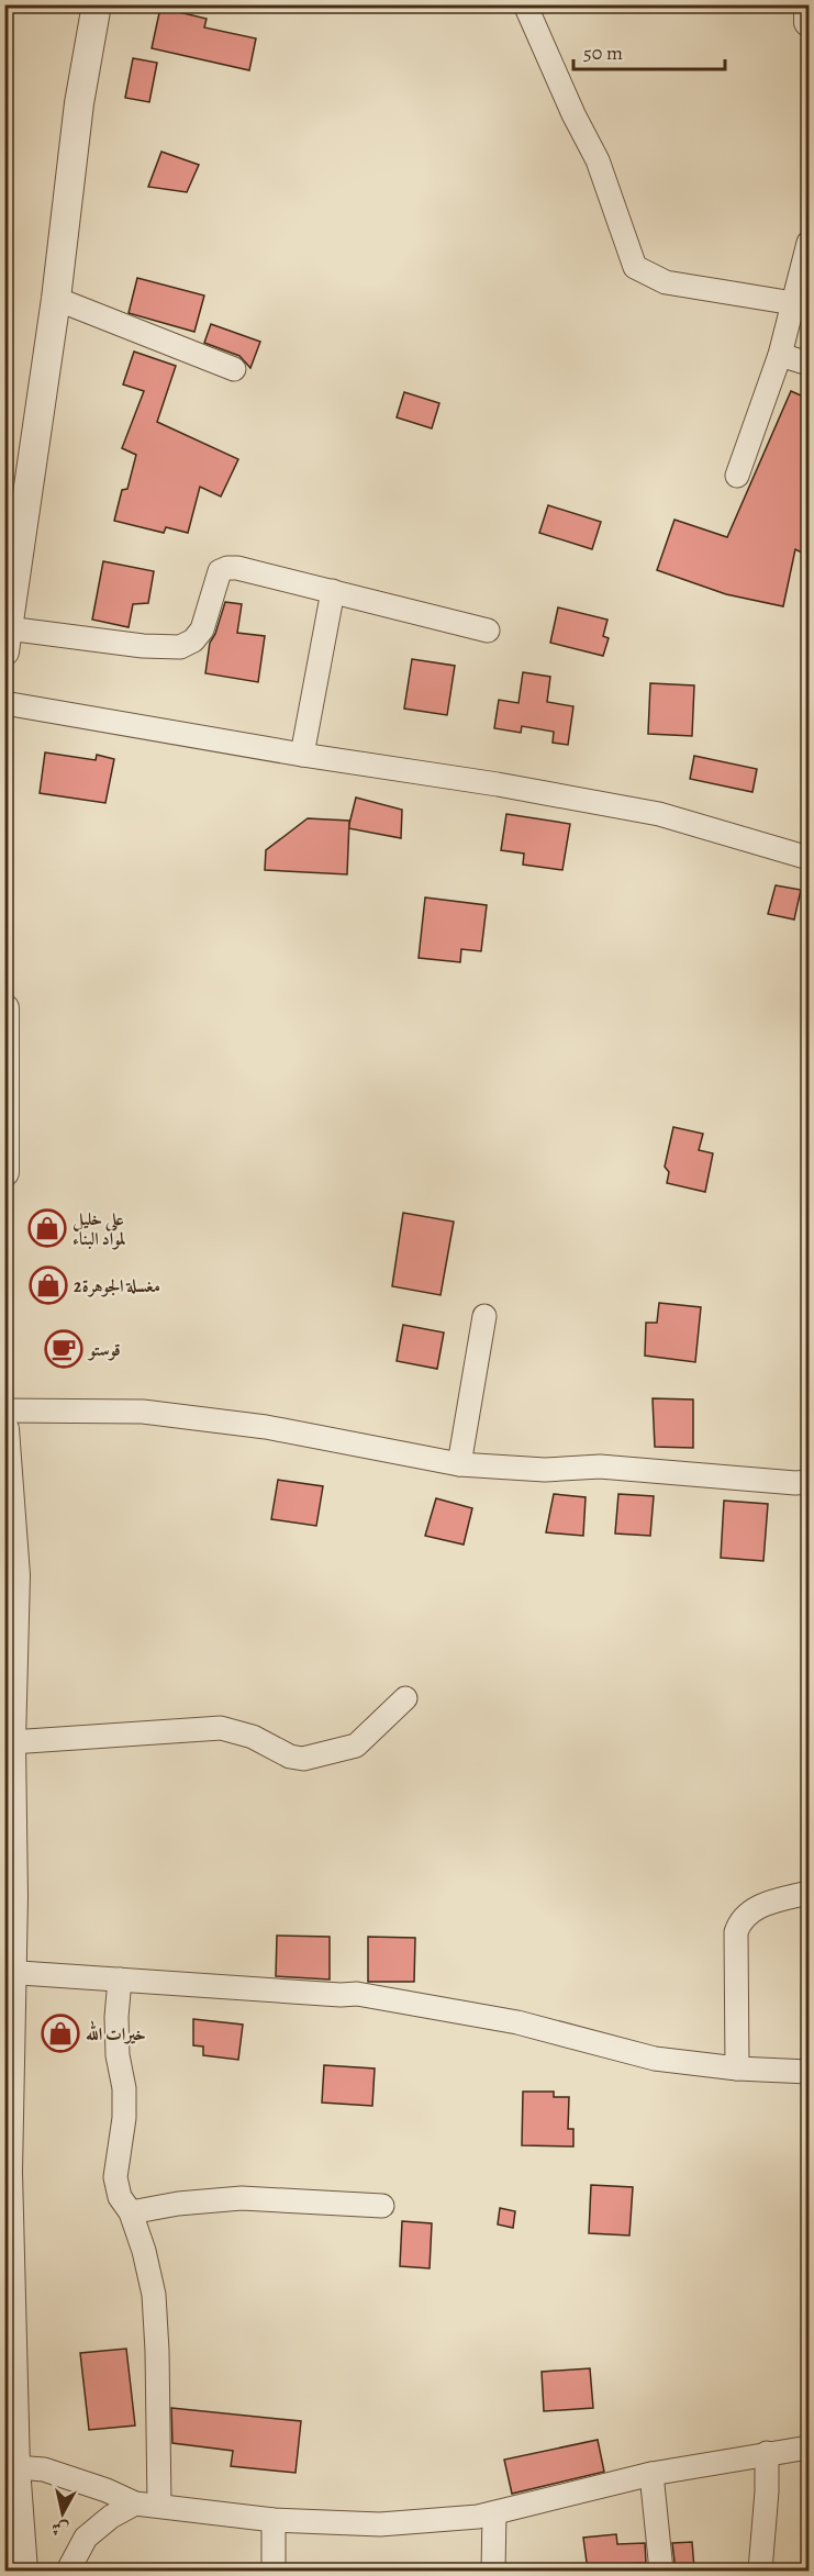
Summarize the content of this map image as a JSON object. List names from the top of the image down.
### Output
{
  "places": {
    "shop": ["علي خليل لمواد البناء", "مغسلة الجوهرة2", "خيرات الله"],
    "cafe": ["قوستو"]
  },
  "scale_bar": "50 m",
  "north": "bottom"
}
